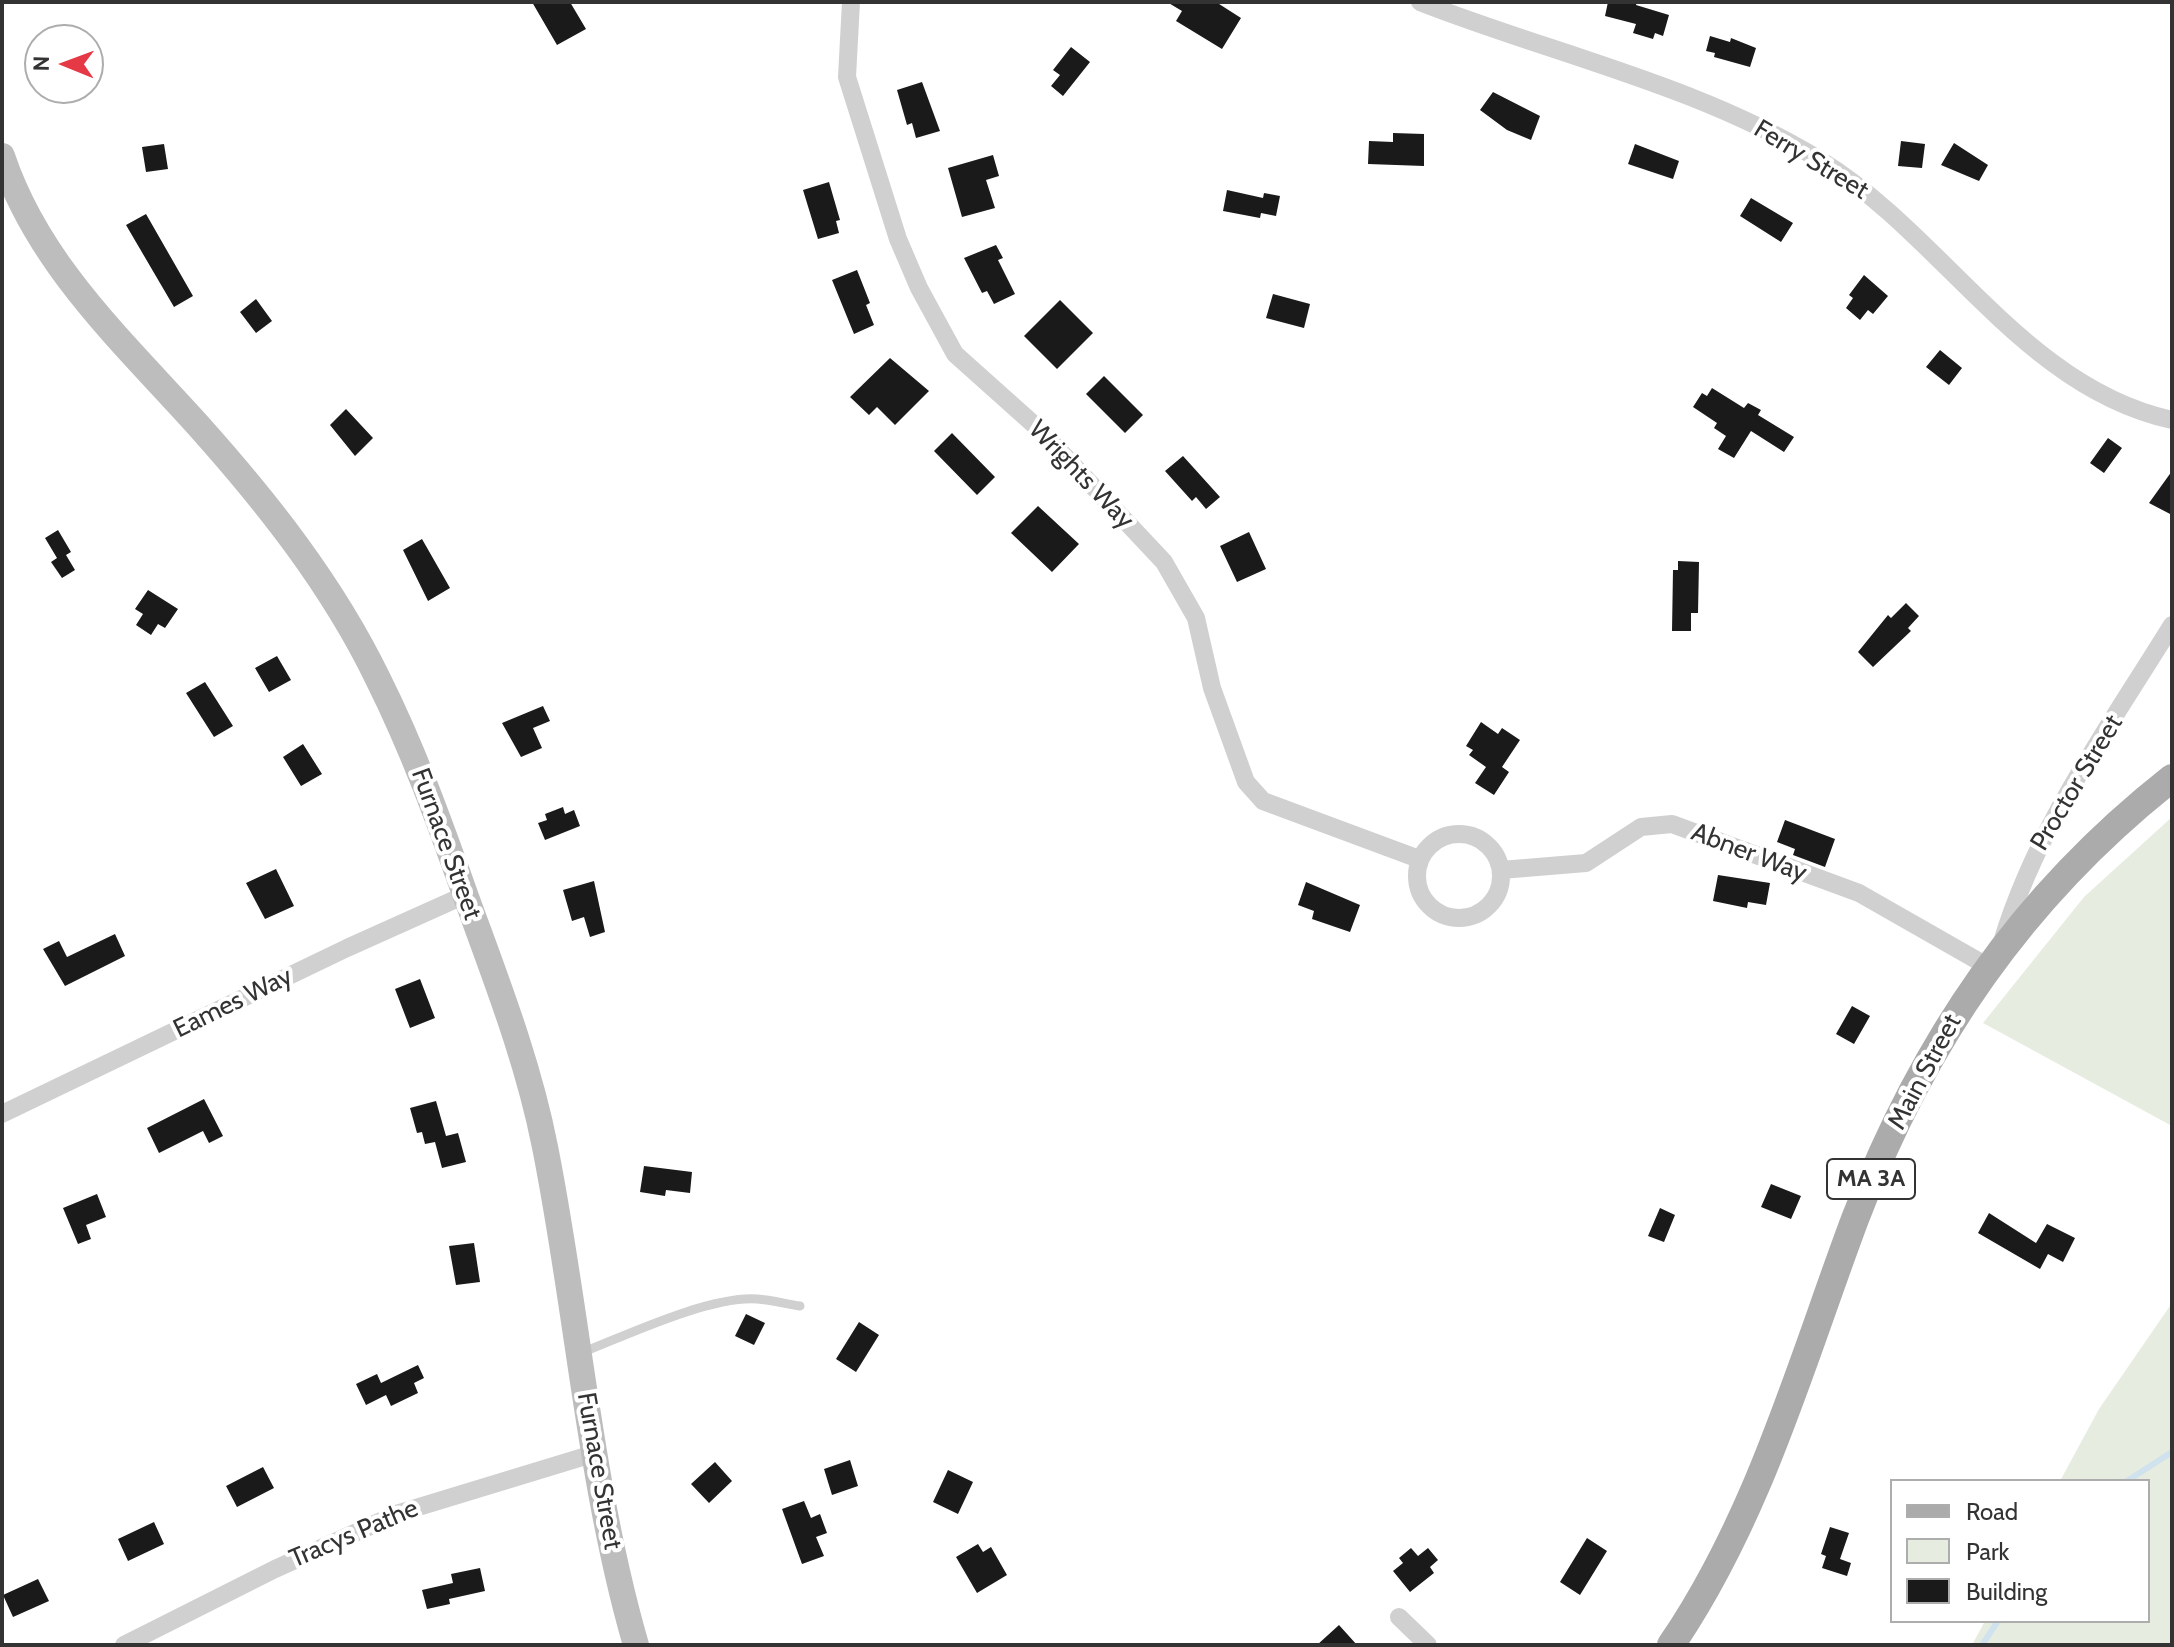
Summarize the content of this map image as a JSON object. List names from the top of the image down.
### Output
{
  "streets": {
    "main road": ["Furnace Street", "Main Street", "MA 3A"],
    "street": [
      "Ferry Street",
      "Wrights Way",
      "Proctor Street",
      "Abner Way",
      "Eames Way",
      "Tracys Pathe"
    ]
  },
  "crossings": [
    ["Wrights Way", "Abner Way"],
    ["Proctor Street", "Abner Way"],
    ["Proctor Street", "Main Street"],
    ["Furnace Street", "Eames Way"],
    ["Furnace Street", "Tracys Pathe"],
    ["Abner Way", "Main Street"]
  ],
  "legend": ["Road", "Park", "Building"],
  "north": "left"
}
